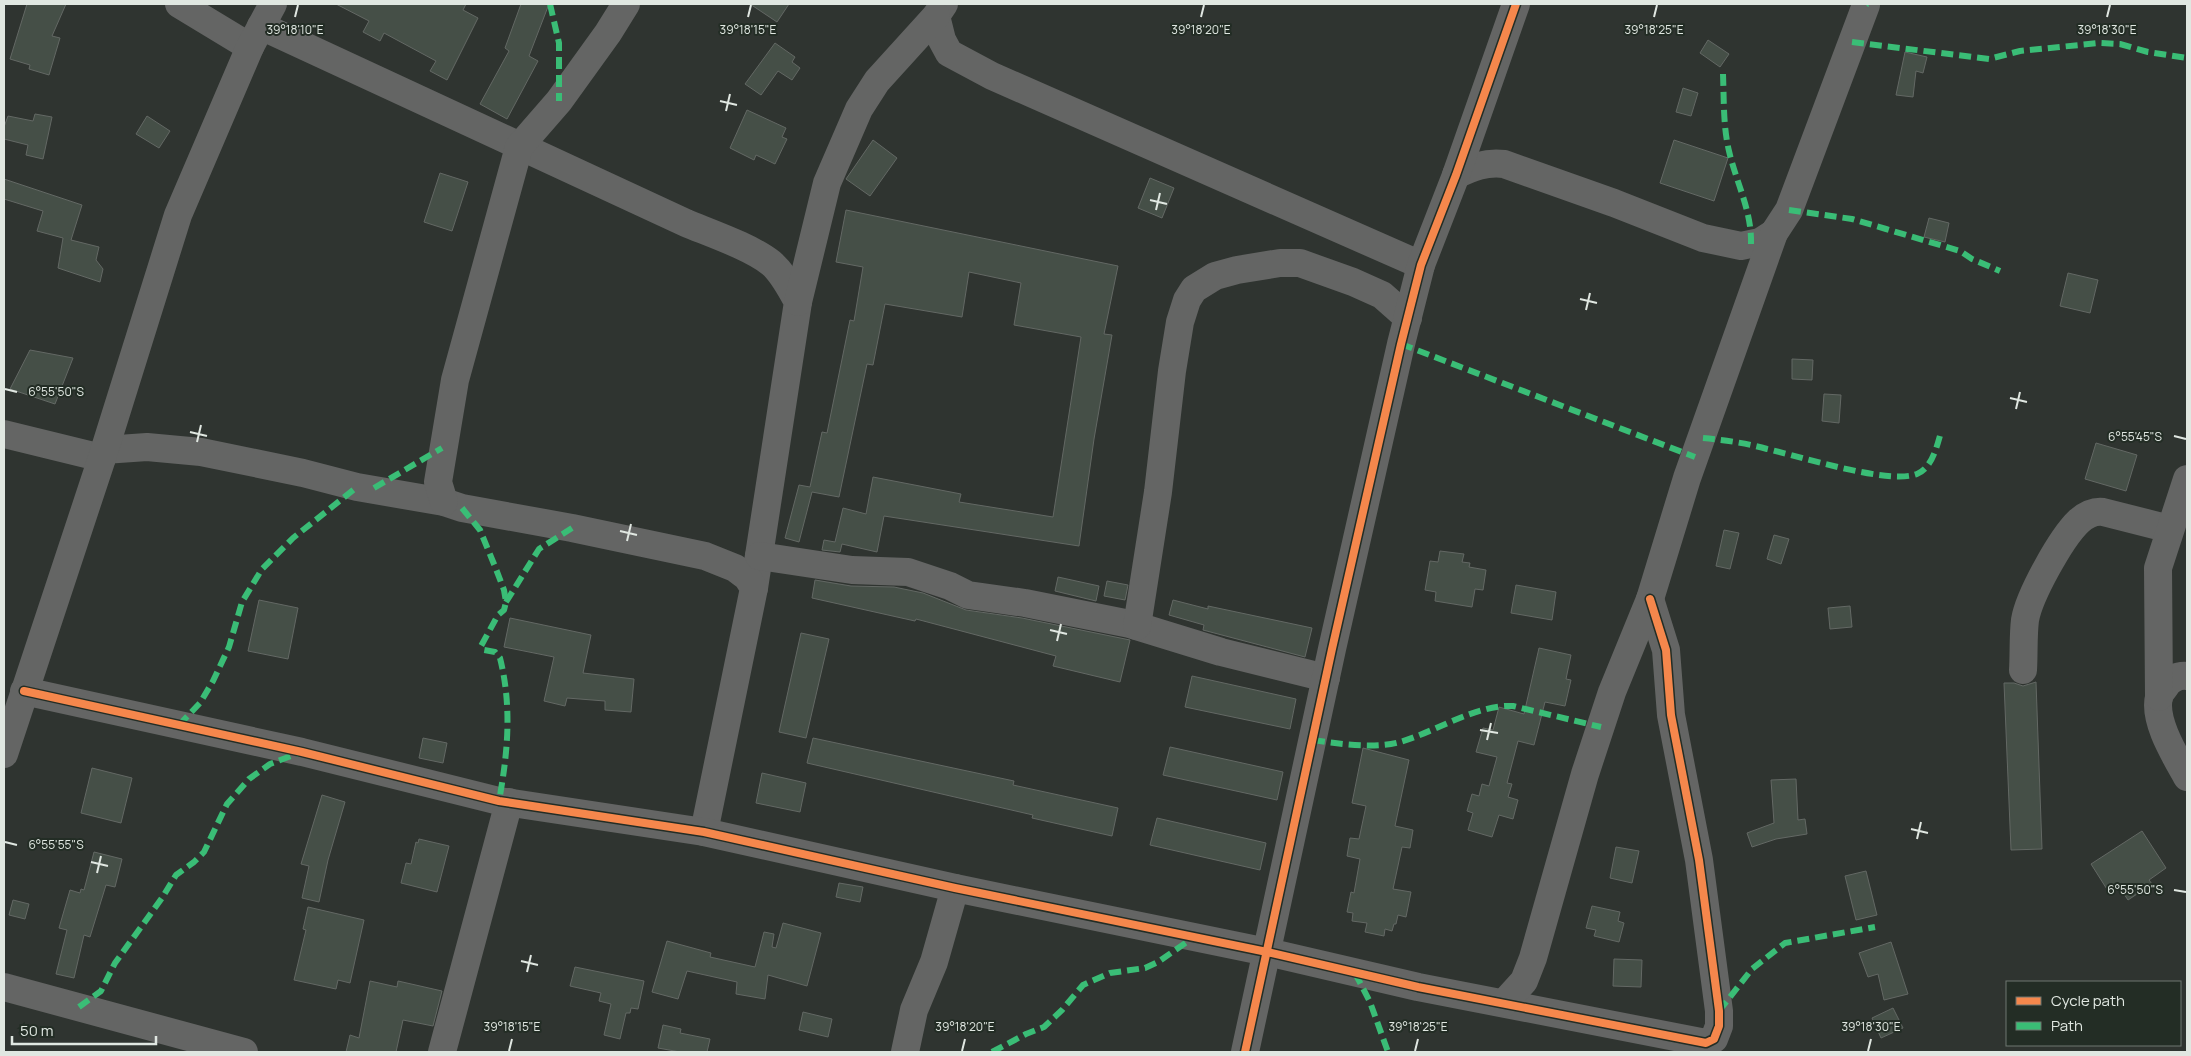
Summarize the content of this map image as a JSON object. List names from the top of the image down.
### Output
{
  "legend": ["Cycle path", "Path"],
  "scale_bar": "50 m",
  "coordinates": [
    "39°18'10\"E",
    "39°18'15\"E",
    "39°18'20\"E",
    "39°18'25\"E",
    "39°18'30\"E",
    "6°55'50\"S",
    "6°55'45\"S",
    "6°55'55\"S"
  ]
}
